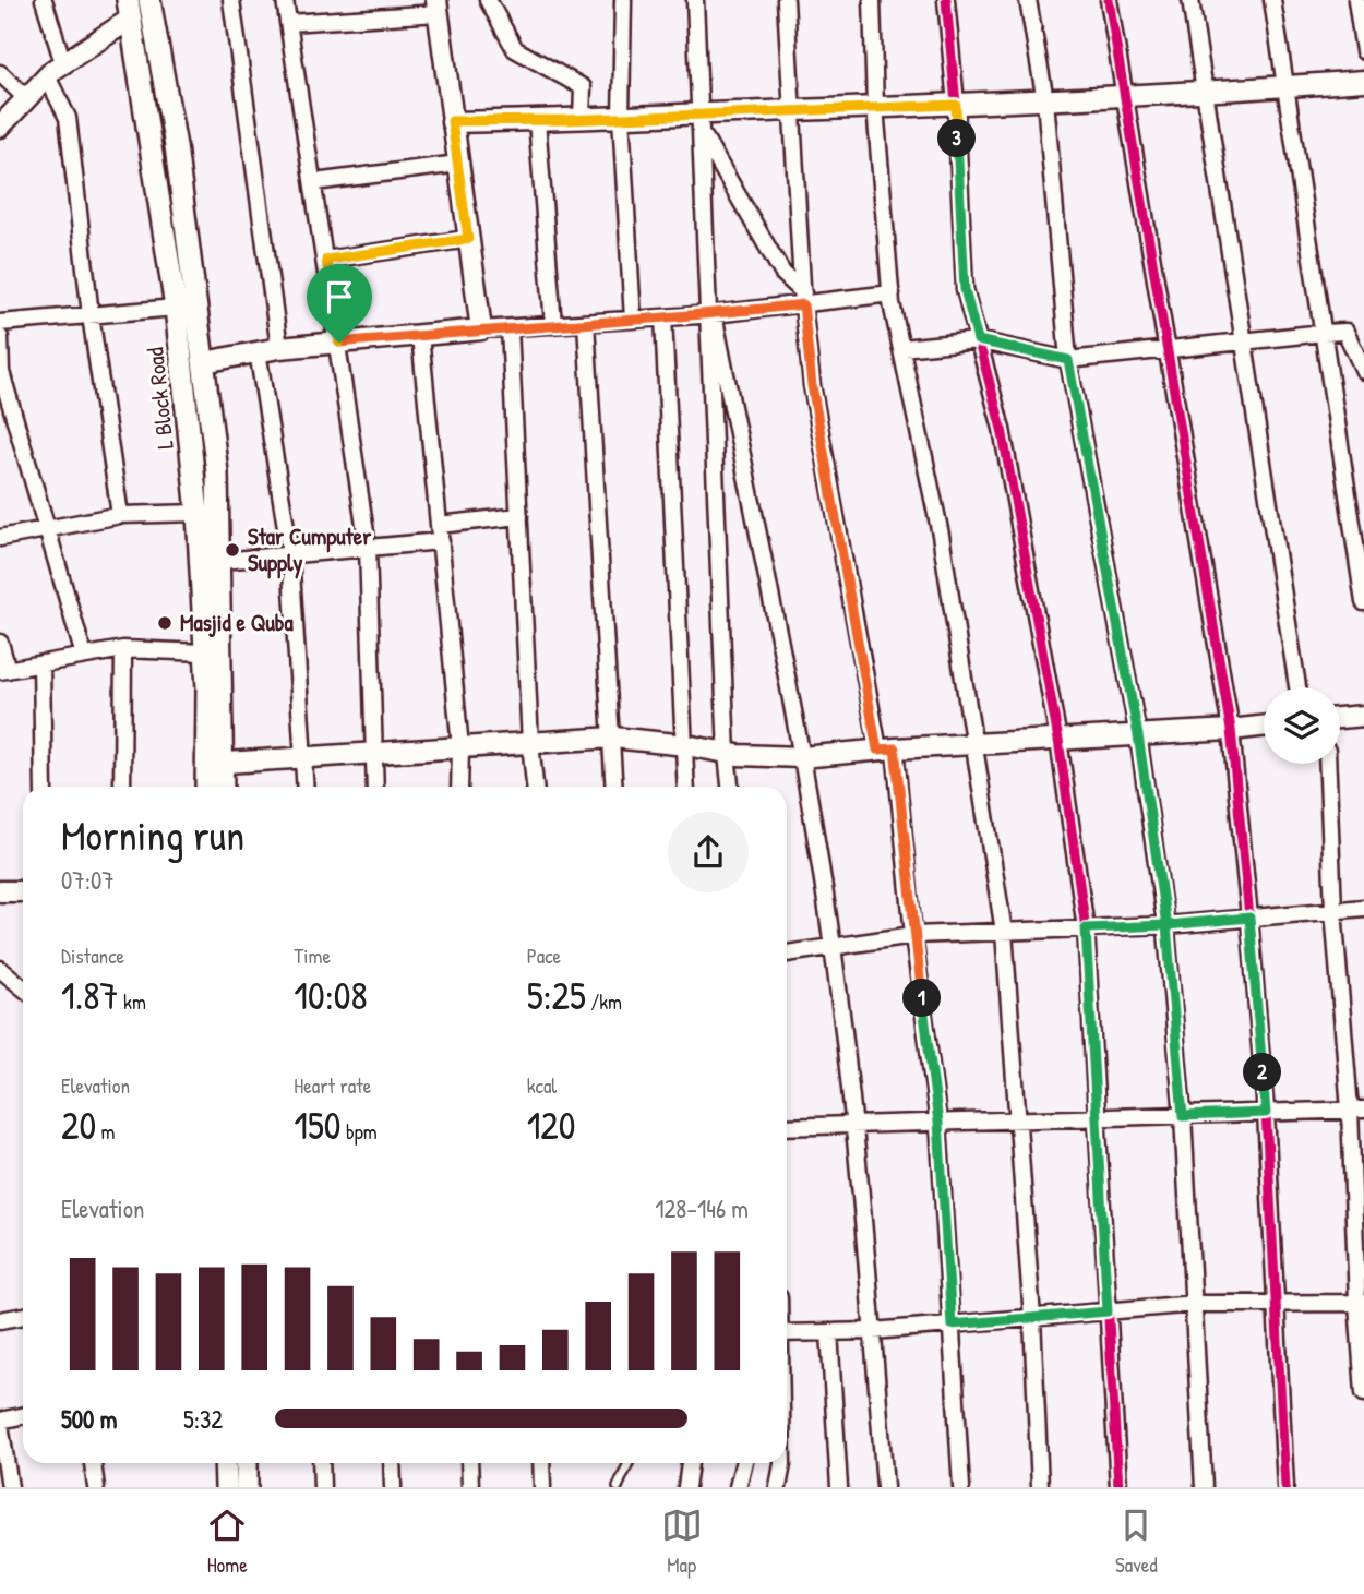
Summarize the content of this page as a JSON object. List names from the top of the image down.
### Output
{
  "streets": {
    "main road": ["L Block Road"]
  },
  "places": ["Star Cumputer Supply", "Masjid e Quba"],
  "page": {
    "pins": ["3", "1", "2"],
    "heading": ["Morning run", "07:07"],
    "stats": [
      ["Distance", "1.87 km"],
      ["Time", "10:08"],
      ["Pace", "5:25 /km"],
      ["Elevation", "20 m"],
      ["Heart rate", "150 bpm"],
      ["kcal", "120"]
    ],
    "chart": ["Elevation", "128–146 m"],
    "list": [
      {
        "name": "500 m",
        "note": "5:32"
      }
    ],
    "tabs": ["Home", "Map", "Saved"]
  }
}
